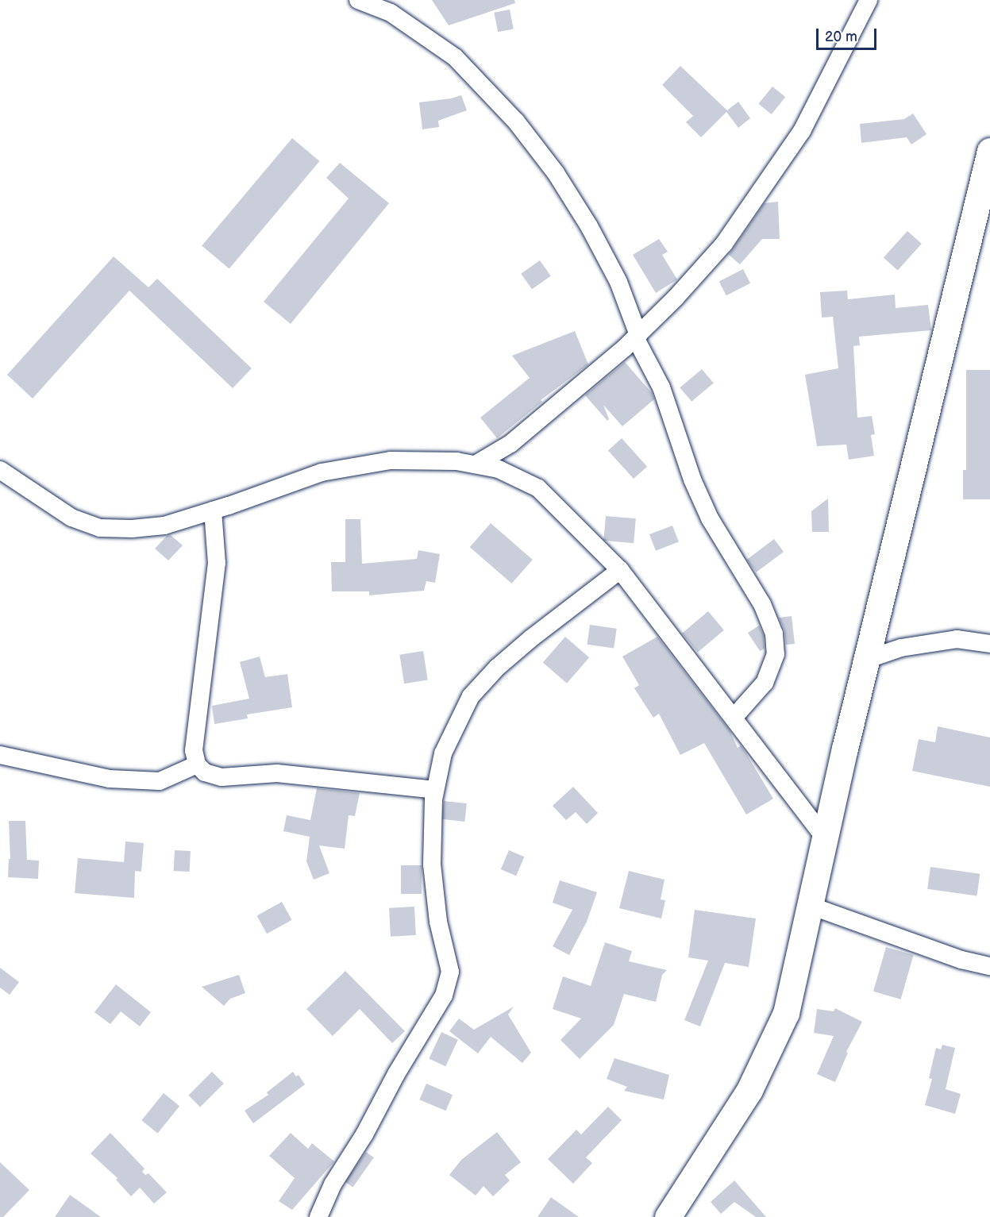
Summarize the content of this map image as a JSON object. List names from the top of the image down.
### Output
{
  "scale_bar": "20 m"
}
